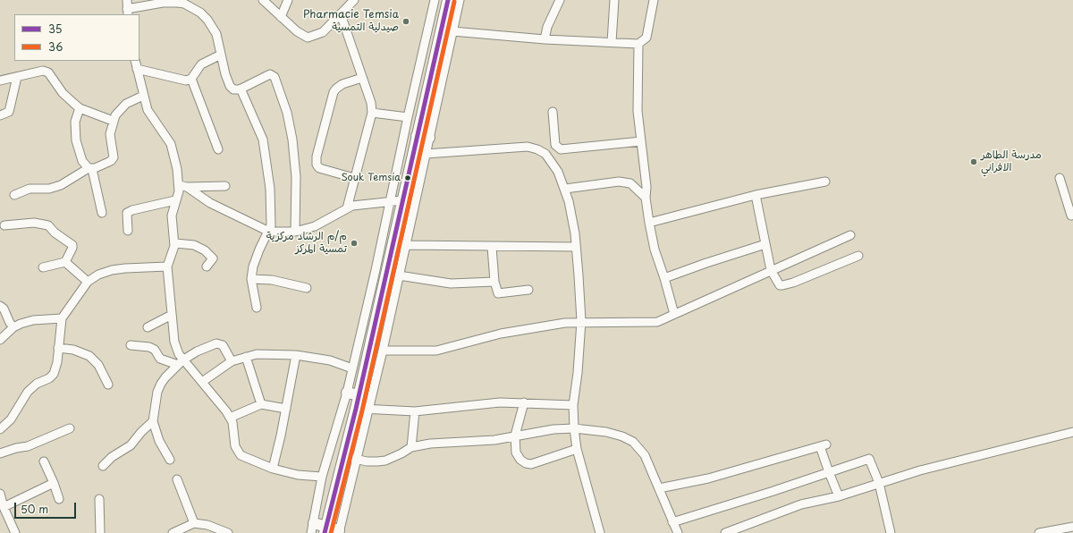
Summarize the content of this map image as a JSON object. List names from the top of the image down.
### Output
{
  "places": [
    "Pharmacie Temsia صيدلية التمسية",
    "مدرسة الطاهر الافراني",
    "Souk Temsia",
    "م/م الرشاد مركزية تمسية المركز"
  ],
  "lines": ["transit line 35", "transit line 36"],
  "legend": ["35", "36"],
  "scale_bar": "50 m"
}
